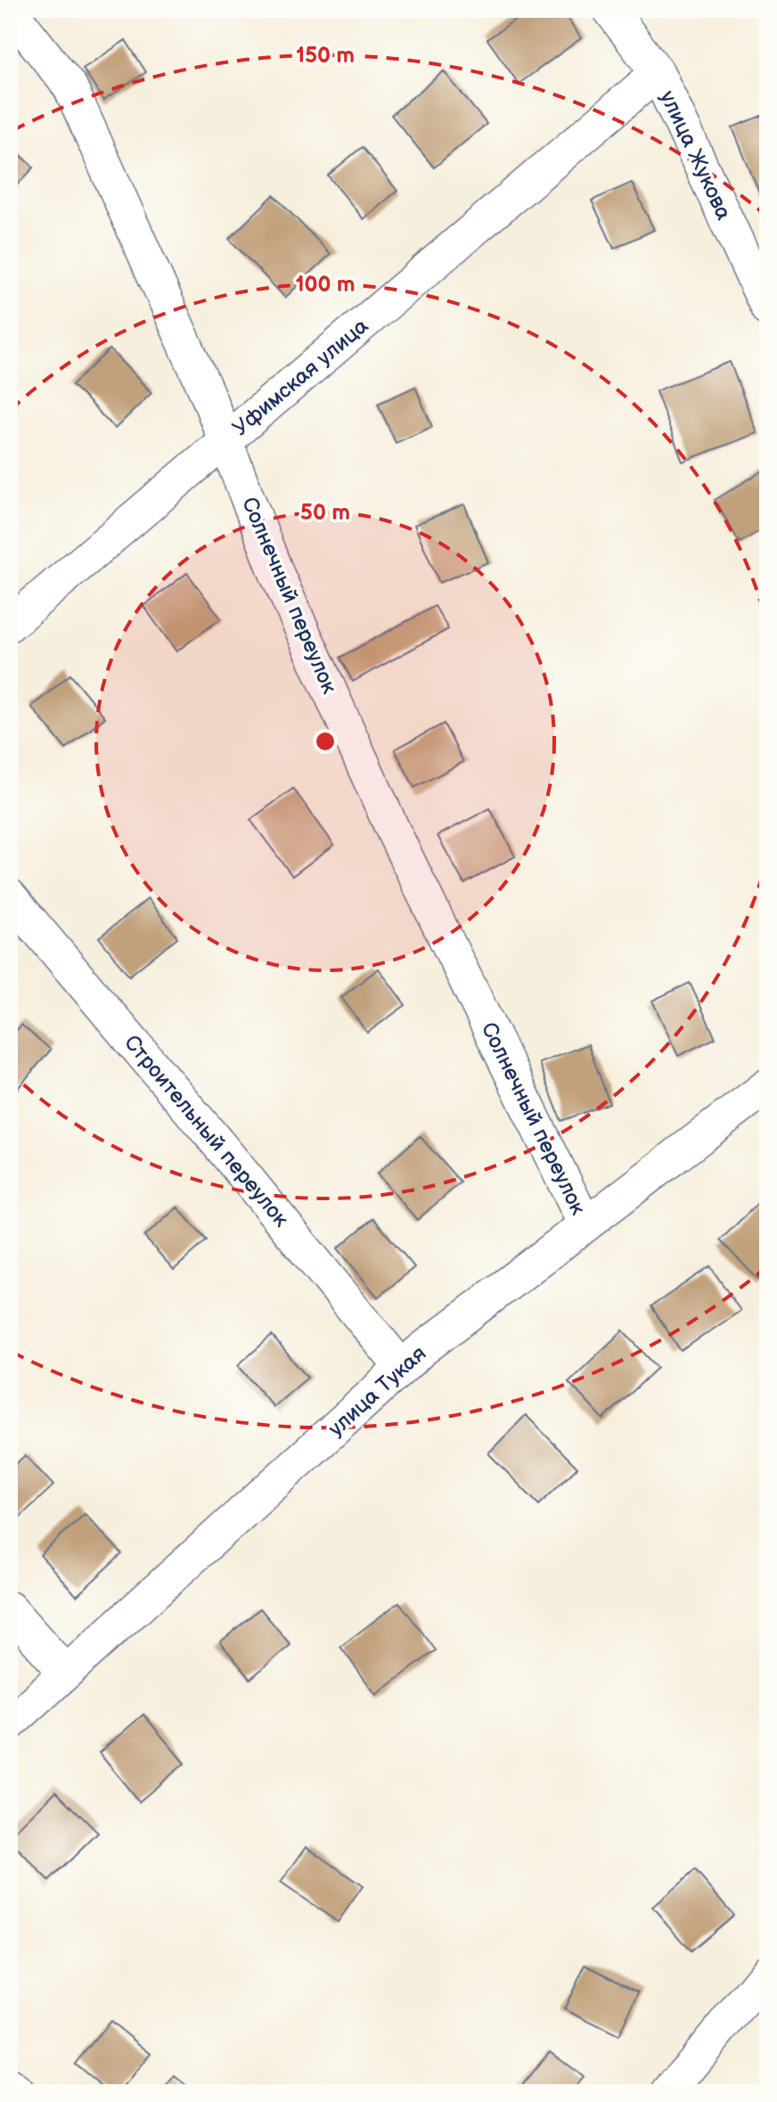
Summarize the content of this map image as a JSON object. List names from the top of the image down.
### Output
{
  "streets": {
    "street": [
      "улица Жукова",
      "Уфимская улица",
      "Солнечный переулок",
      "Строительный переулок",
      "улица Тукая"
    ]
  },
  "crossings": [
    ["улица Жукова", "Уфимская улица"],
    ["Уфимская улица", "Солнечный переулок"],
    ["Солнечный переулок", "улица Тукая"],
    ["Строительный переулок", "улица Тукая"]
  ],
  "rings": ["150 m", "100 m", "50 m"]
}
